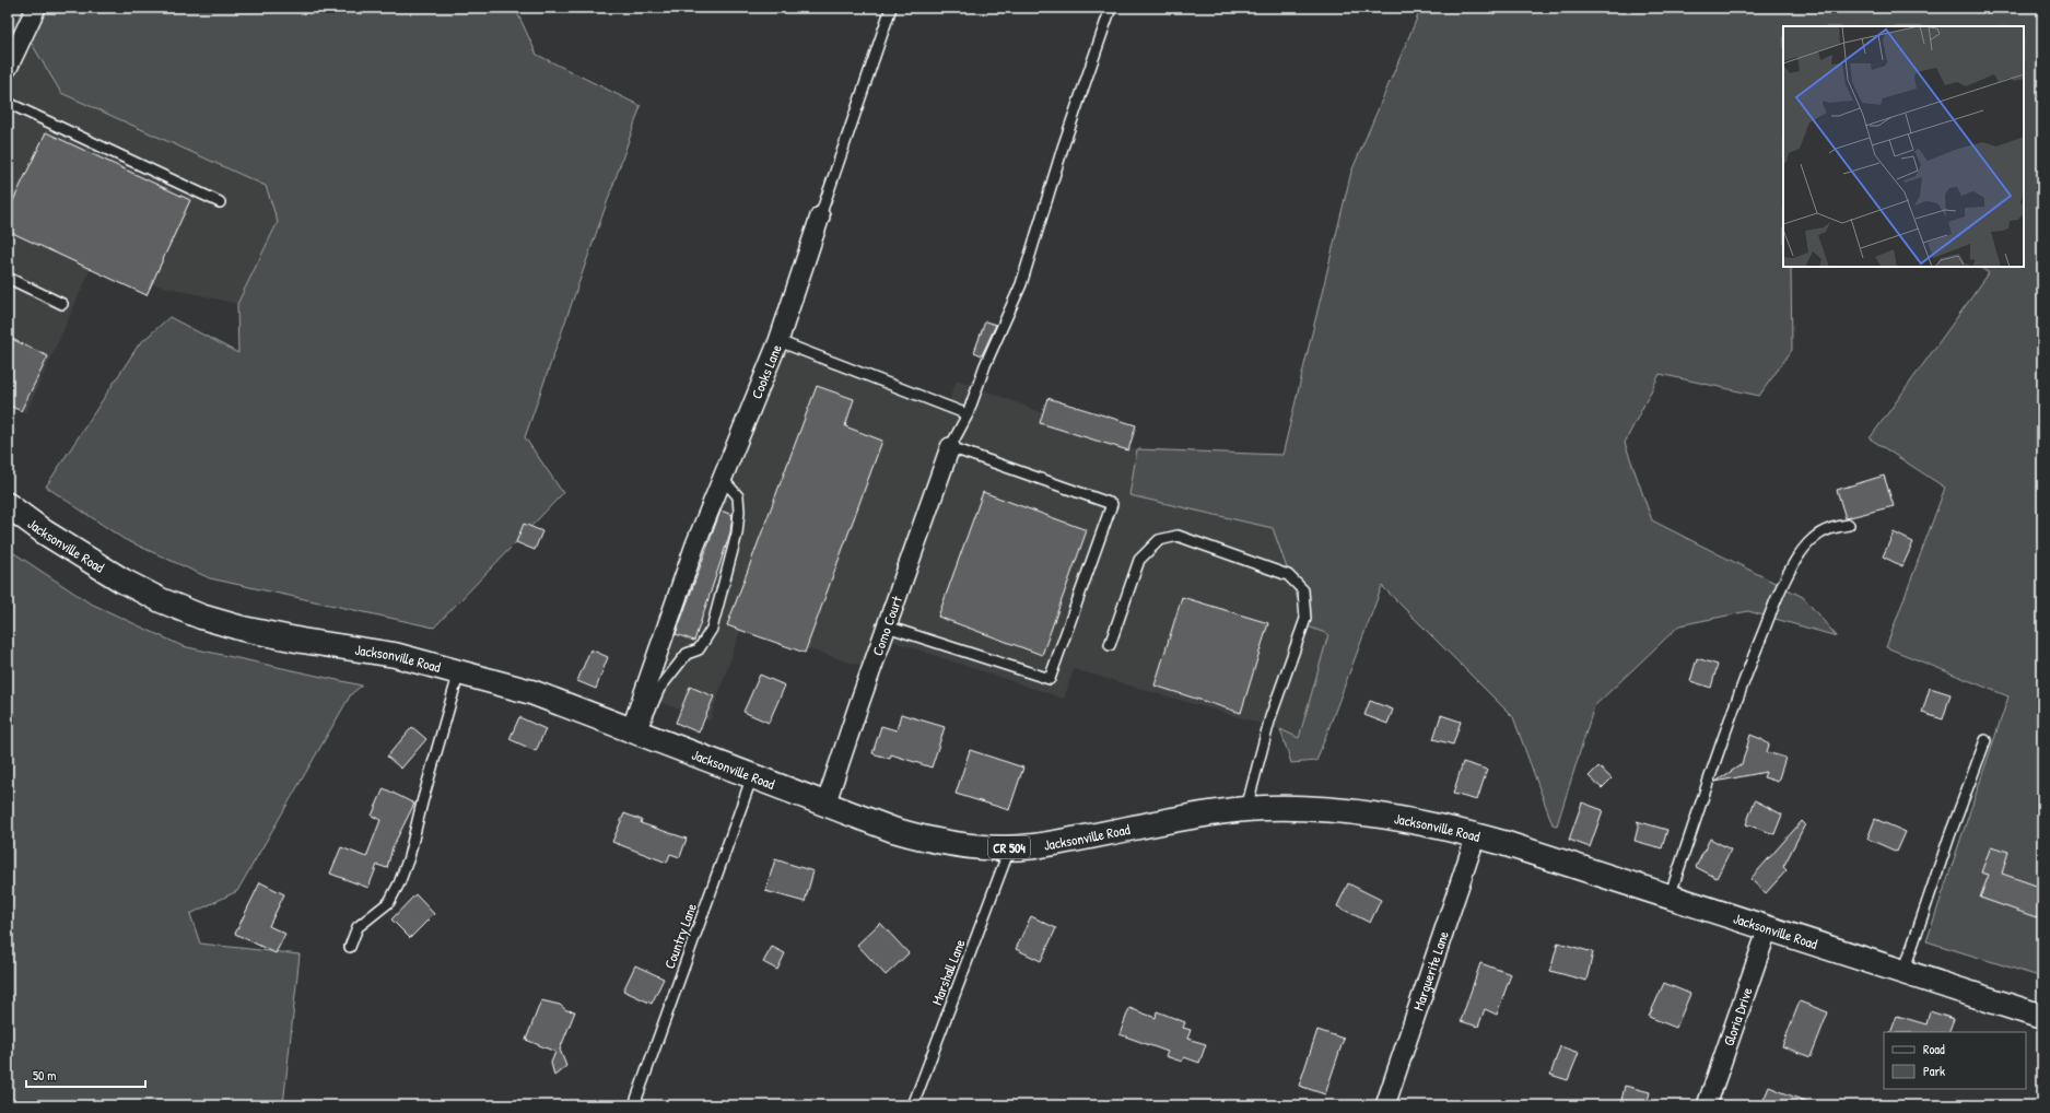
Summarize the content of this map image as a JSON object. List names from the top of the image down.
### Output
{
  "streets": {
    "main road": ["Jacksonville Road", "CR 504"],
    "street": [
      "Cooks Lane",
      "Como Court",
      "Marguerite Lane",
      "Gloria Drive"
    ],
    "lane": ["Country Lane", "Marshall Lane"]
  },
  "crossings": [
    ["Cooks Lane", "Jacksonville Road"],
    ["Jacksonville Road", "Como Court"],
    ["Jacksonville Road", "Country Lane"],
    ["Jacksonville Road", "Marguerite Lane"],
    ["Jacksonville Road", "Marshall Lane"],
    ["Jacksonville Road", "Gloria Drive"]
  ],
  "legend": ["Road", "Park"],
  "scale_bar": "50 m"
}
